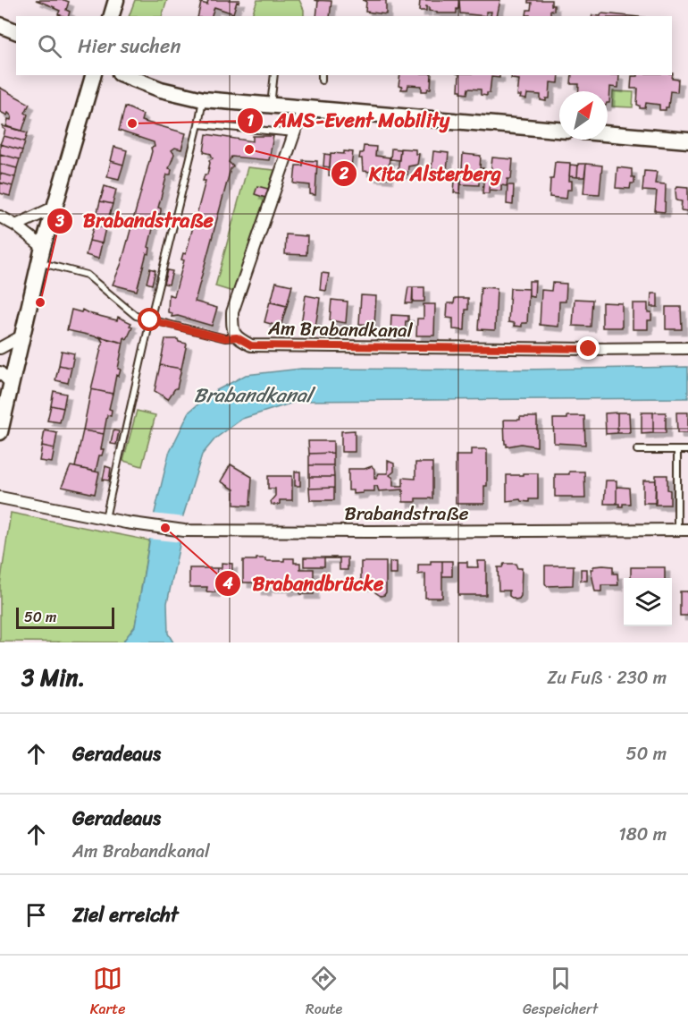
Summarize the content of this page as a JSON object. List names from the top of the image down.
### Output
{
  "streets": {
    "street": ["Am Brabandkanal", "Brabandstraße"]
  },
  "water": ["Brabandkanal"],
  "places": [
    "AMS-Event Mobility",
    "Kita Alsterberg",
    "Brabandstraße",
    "Brabandbrücke"
  ],
  "scale_bar": "50 m",
  "north": "top right",
  "page": {
    "search": "Hier suchen",
    "scale": "50 m",
    "heading": ["3 Min.", "Zu Fuß · 230 m"],
    "list": [
      ["Geradeaus", "50 m"],
      ["Geradeaus", "Am Brabandkanal", "180 m"],
      "Ziel erreicht"
    ],
    "nav": ["Karte", "Route", "Gespeichert"]
  }
}
